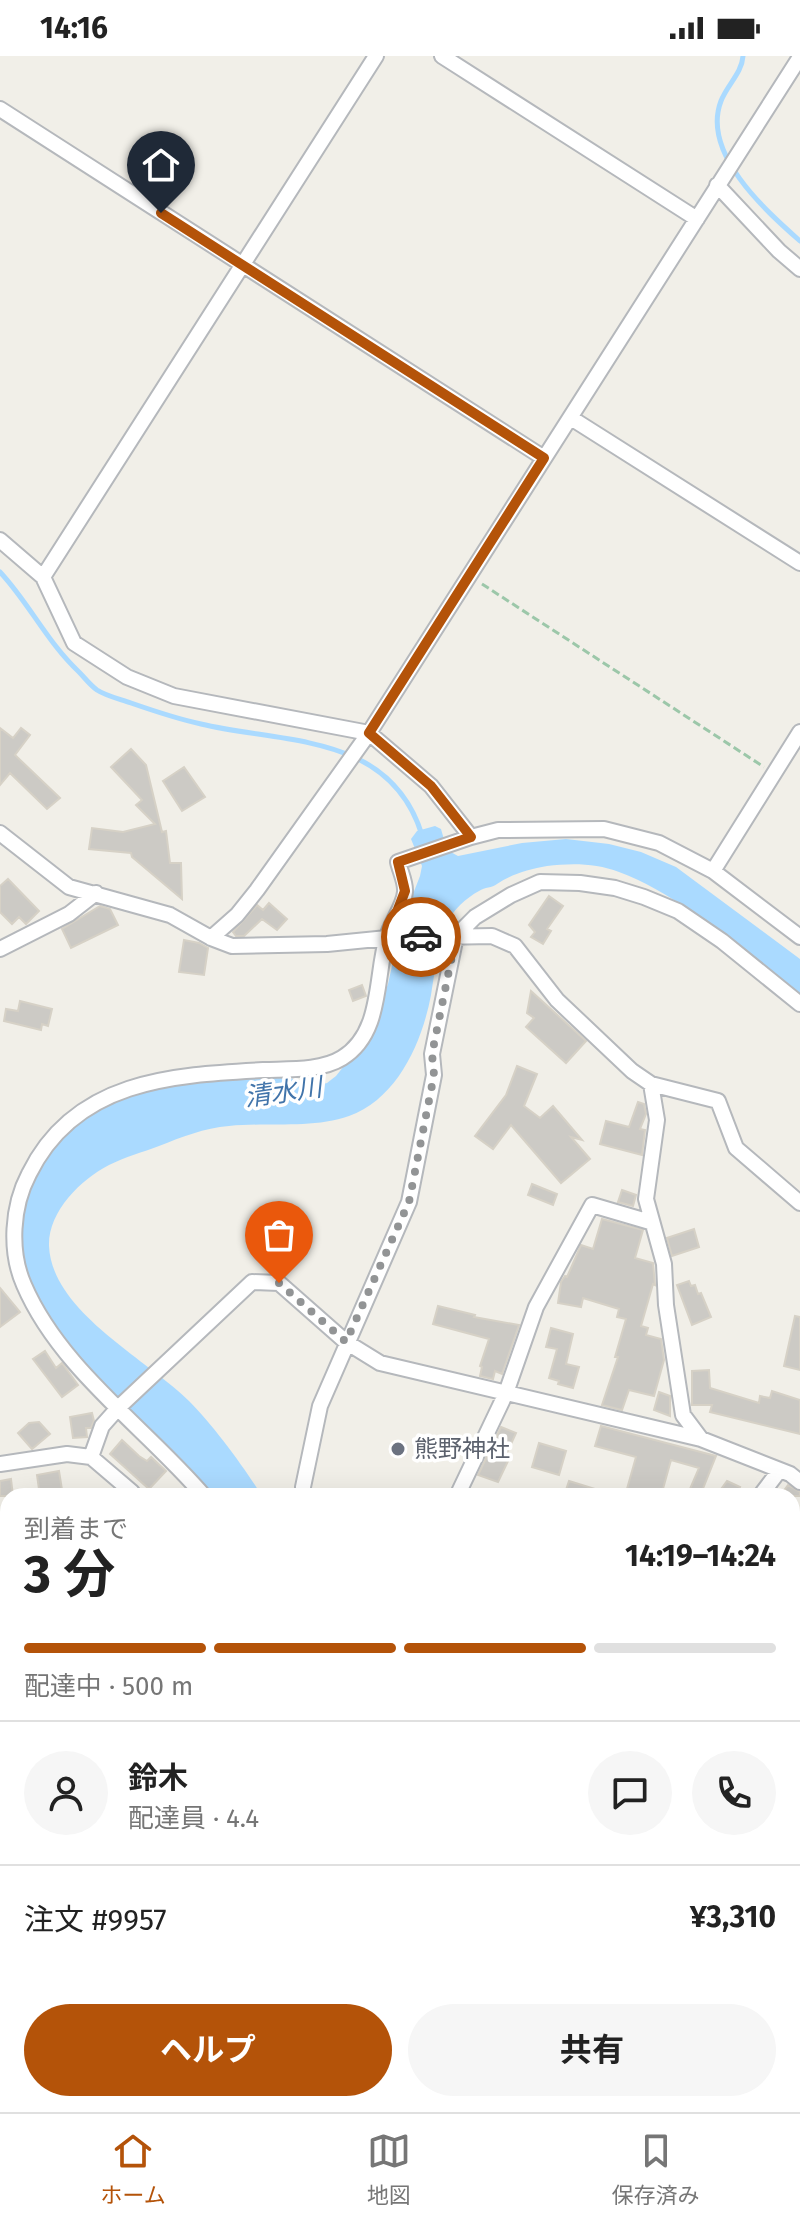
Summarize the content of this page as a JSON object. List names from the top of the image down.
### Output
{
  "water": ["清水川"],
  "places": ["熊野神社"],
  "page": {
    "status": "14:16",
    "heading": ["3 分", "到着まで", "14:19–14:24"],
    "panel": [
      "鈴木",
      "配達員 · 4.4",
      "注文 #9957",
      "¥3,310"
    ],
    "bar": "配達中 · 500 m",
    "buttons": ["ヘルプ", "共有"],
    "tabs": ["ホーム", "地図", "保存済み"]
  }
}
